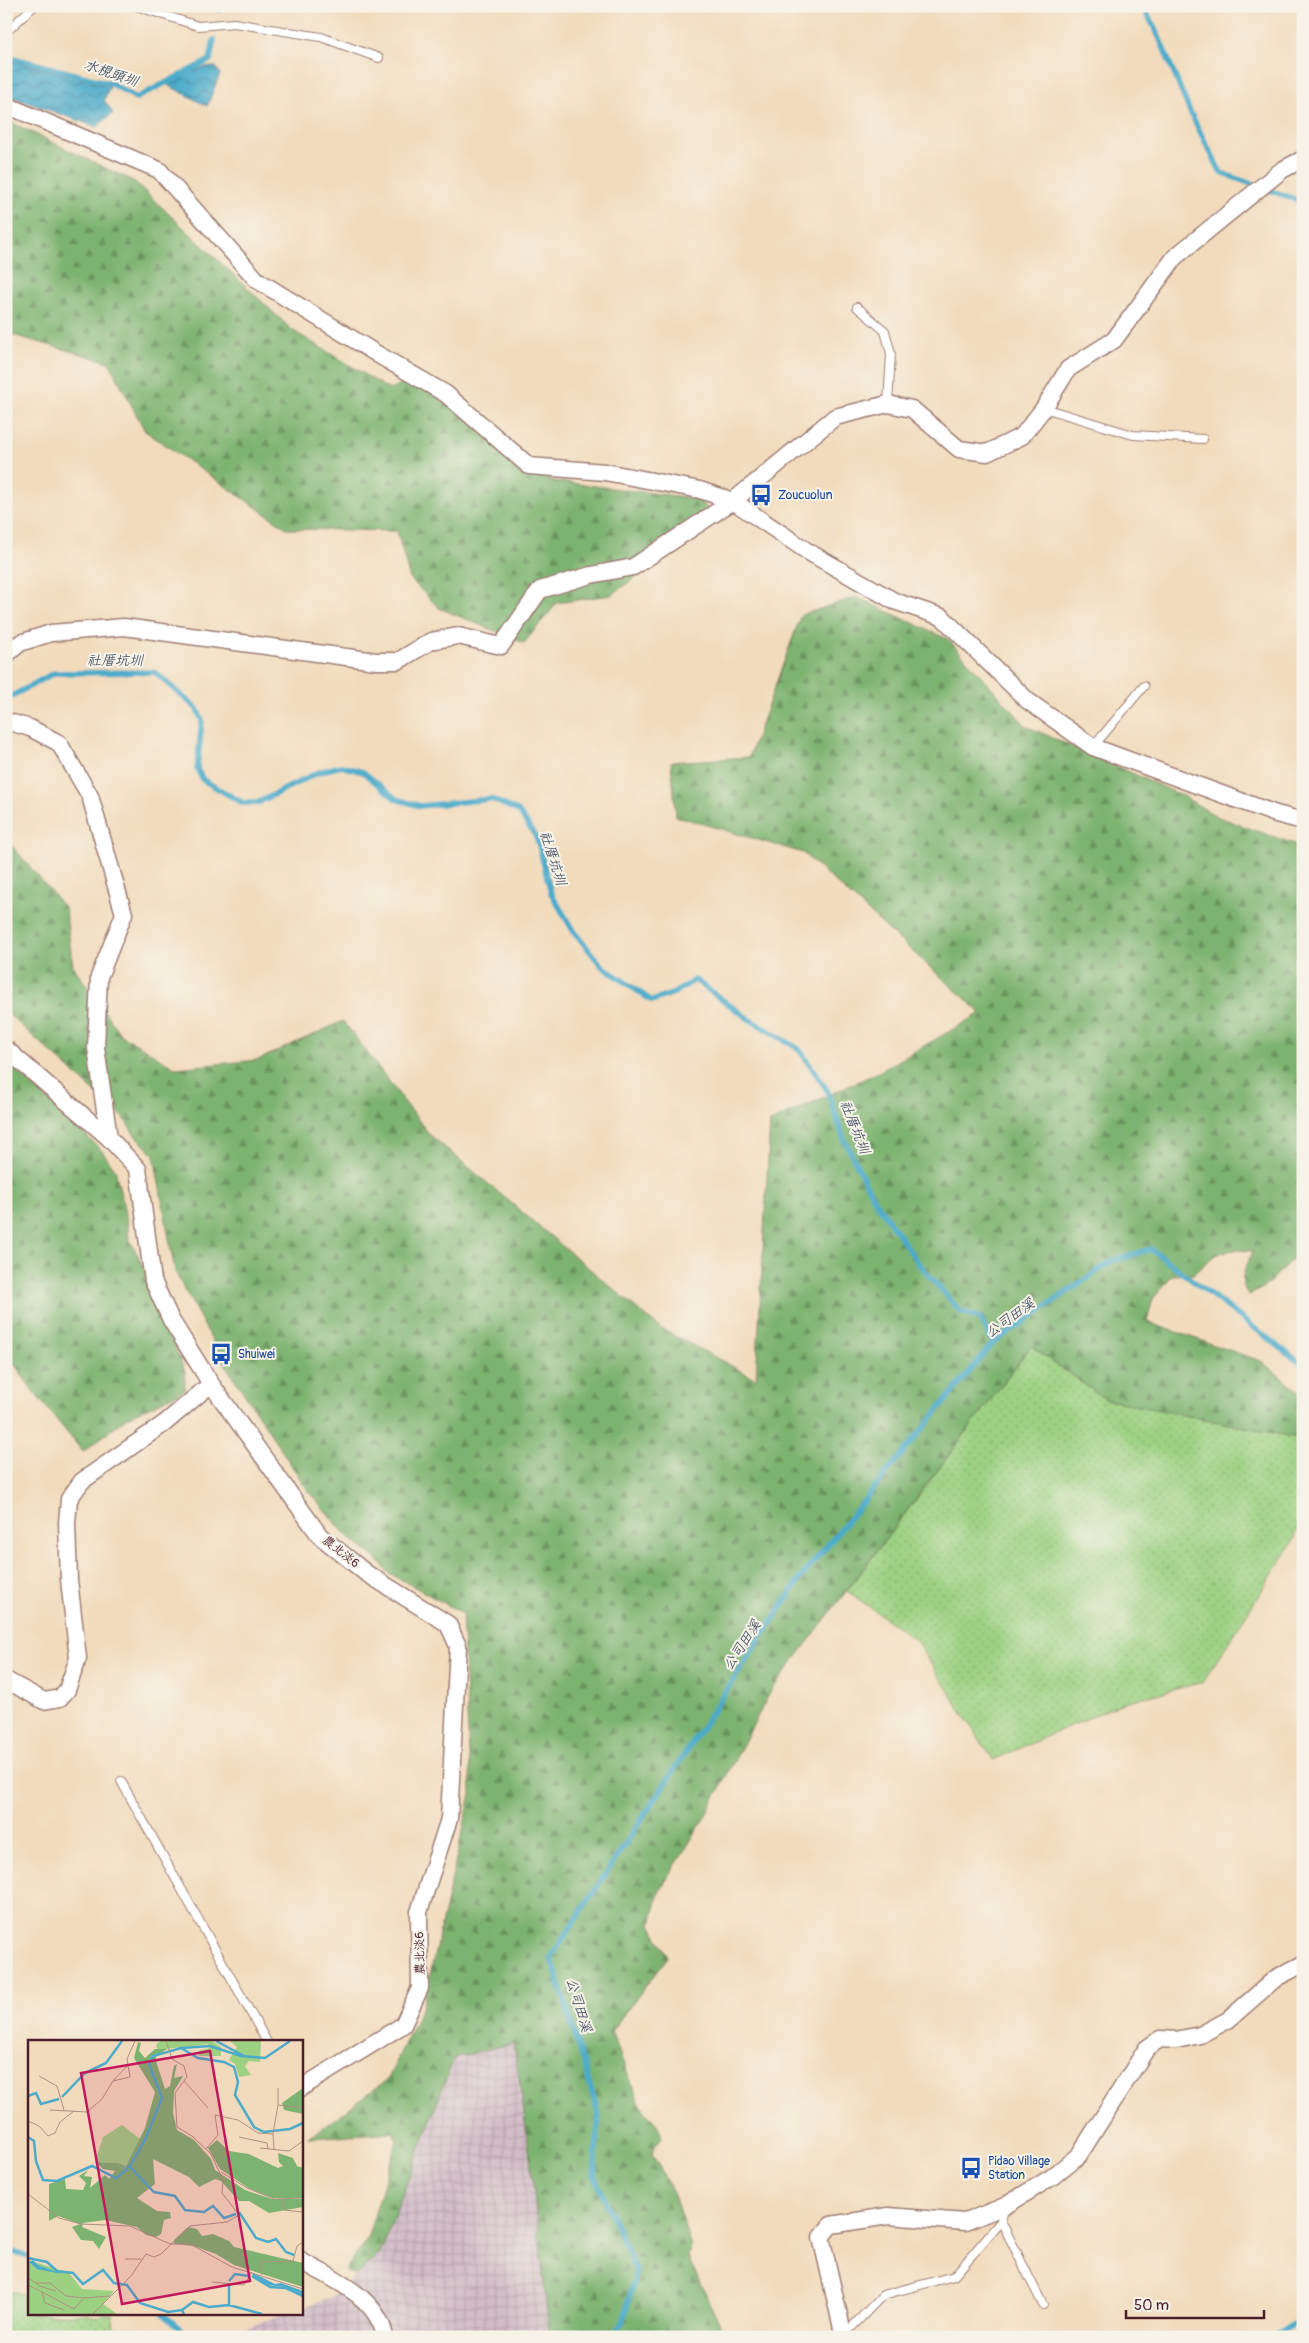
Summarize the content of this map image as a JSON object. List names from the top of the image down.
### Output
{
  "streets": {
    "street": ["農北淡6"]
  },
  "water": ["水梘頭圳", "社厝坑圳", "公司田溪"],
  "places": {
    "bus stop": ["Zoucuolun", "Shuiwei", "Pidao Village Station"]
  },
  "scale_bar": "50 m"
}
